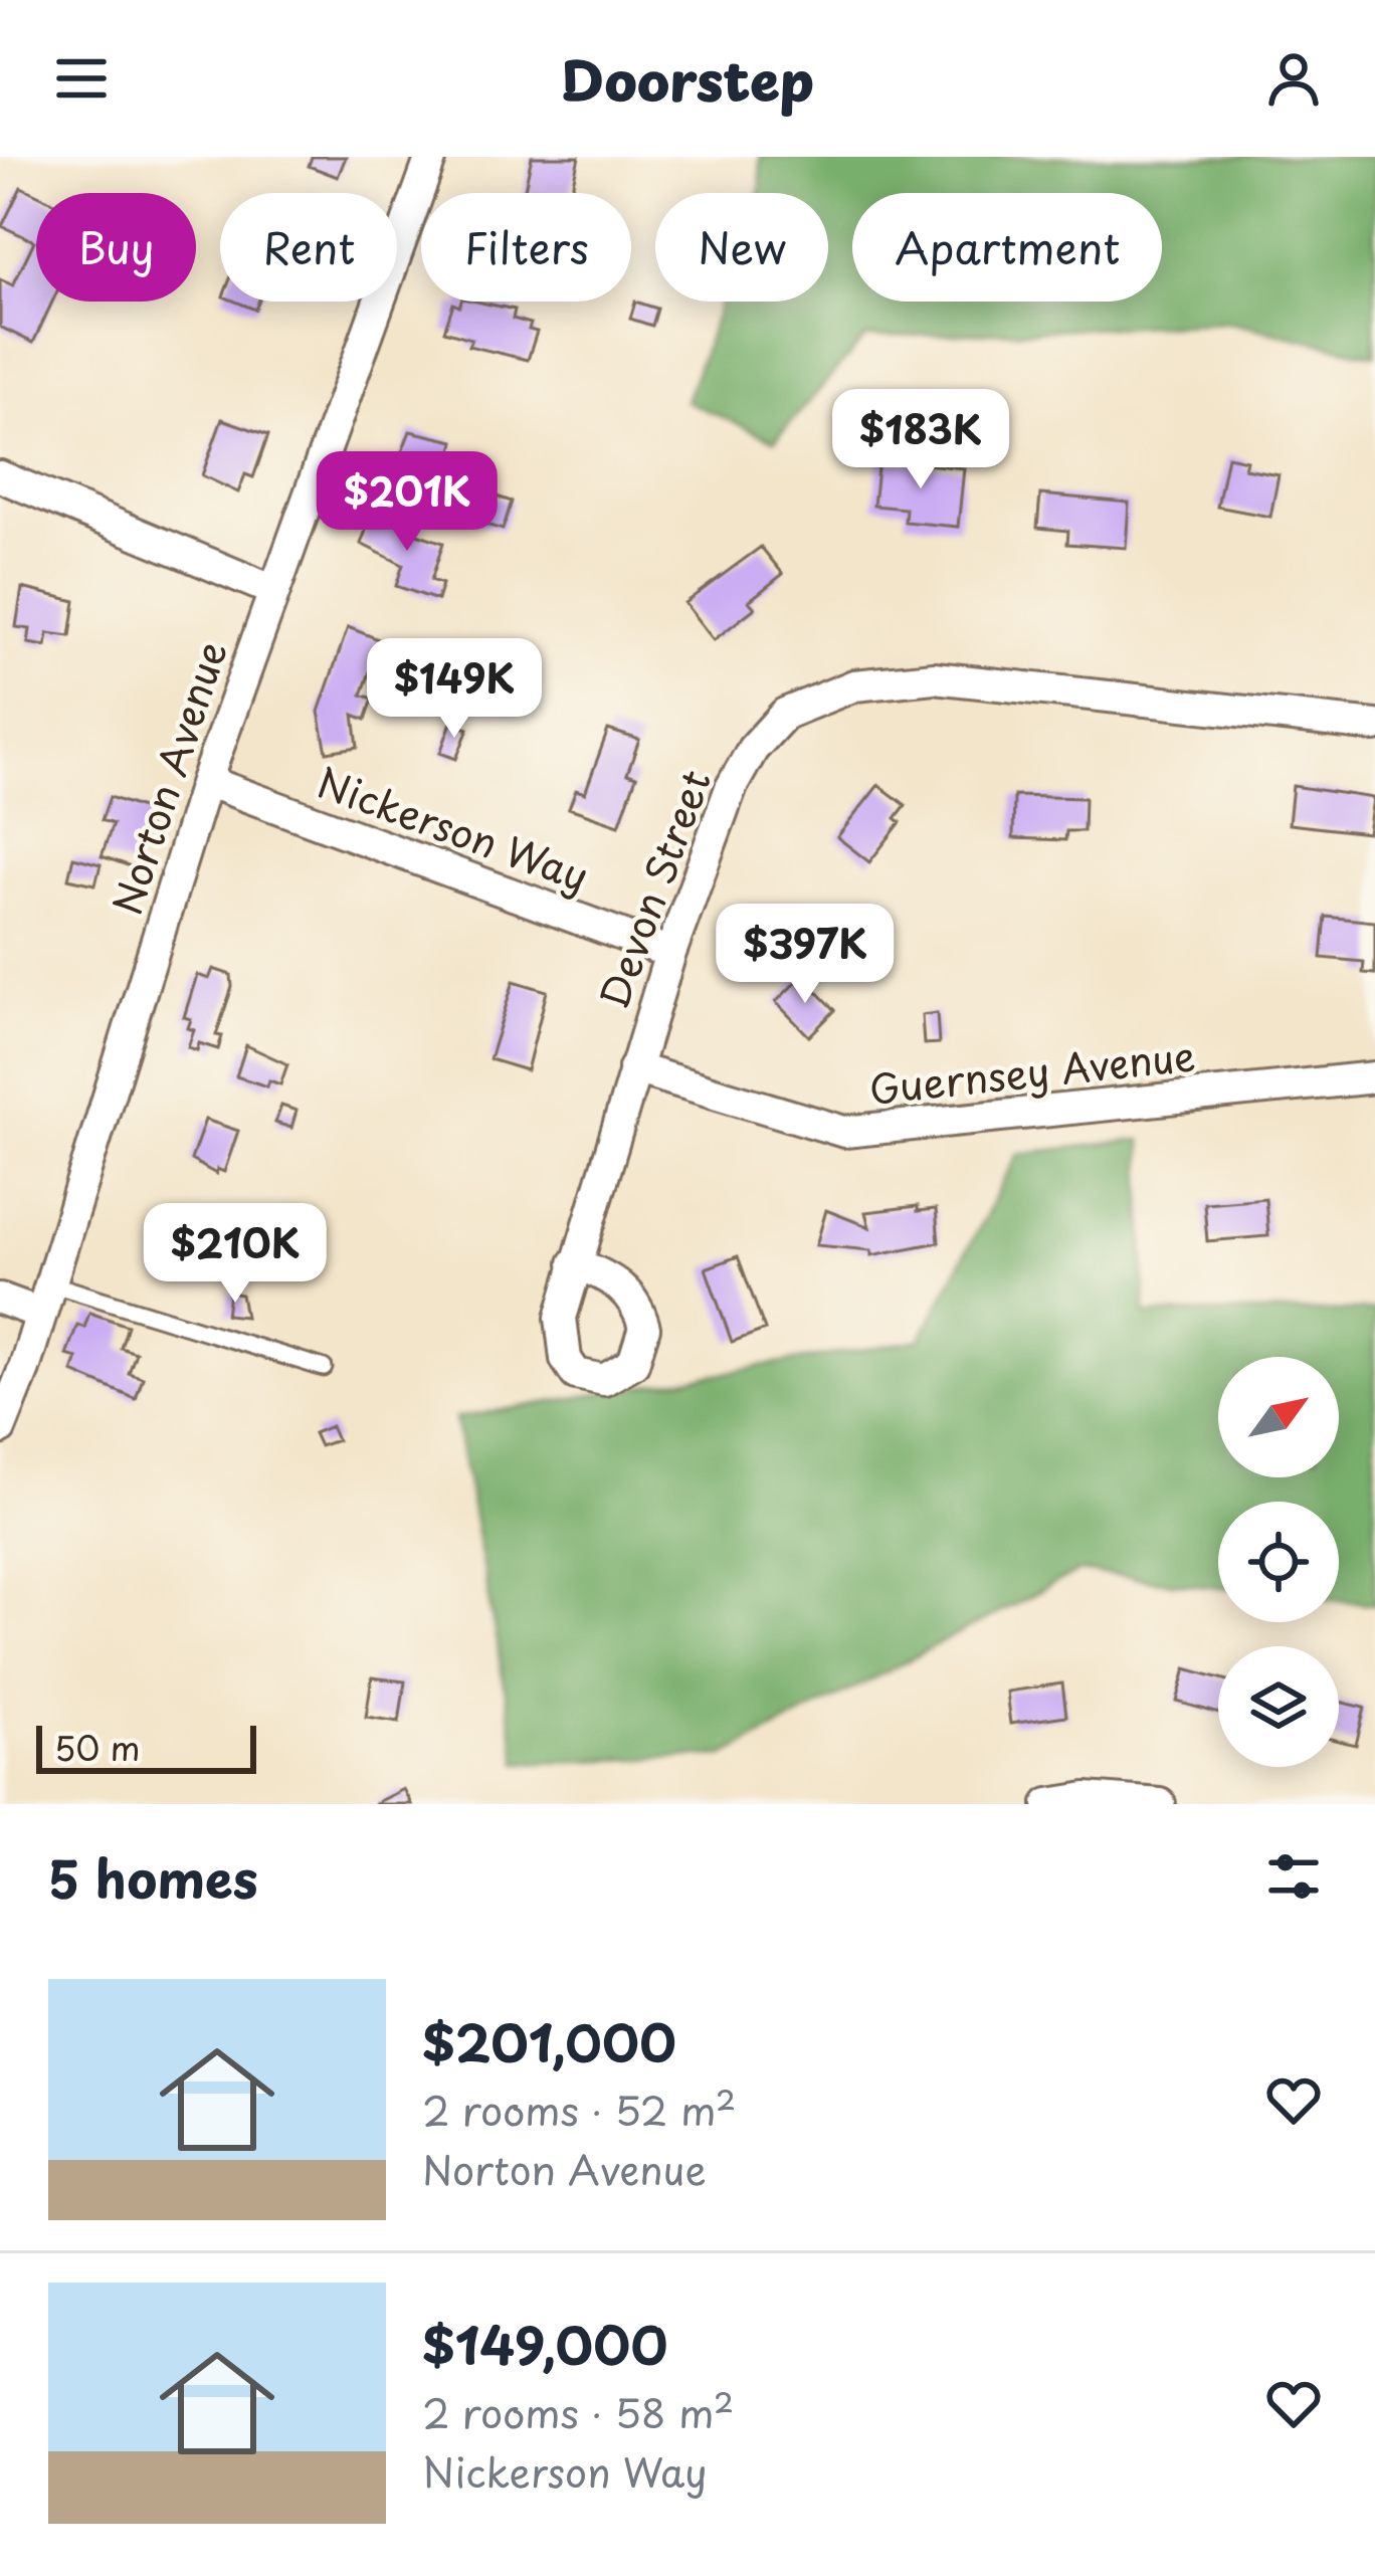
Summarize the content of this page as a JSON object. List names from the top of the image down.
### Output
{
  "streets": {
    "street": [
      "Norton Avenue",
      "Nickerson Way",
      "Devon Street",
      "Guernsey Avenue"
    ]
  },
  "crossings": [
    ["Norton Avenue", "Nickerson Way"],
    ["Nickerson Way", "Devon Street"],
    ["Devon Street", "Guernsey Avenue"]
  ],
  "scale_bar": "50 m",
  "north": "top right",
  "page": {
    "header": "Doorstep",
    "chip": [
      "Buy",
      "Rent",
      "Filters",
      "New",
      "Apartment"
    ],
    "price": [
      "$183K",
      "$201K",
      "$149K",
      "$397K",
      "$210K"
    ],
    "scale": "50 m",
    "heading": "5 homes",
    "list": [
      {
        "name": "$201,000",
        "note": "2 rooms · 52 m² · Norton Avenue"
      },
      {
        "name": "$149,000",
        "note": "2 rooms · 58 m² · Nickerson Way"
      }
    ]
  }
}
